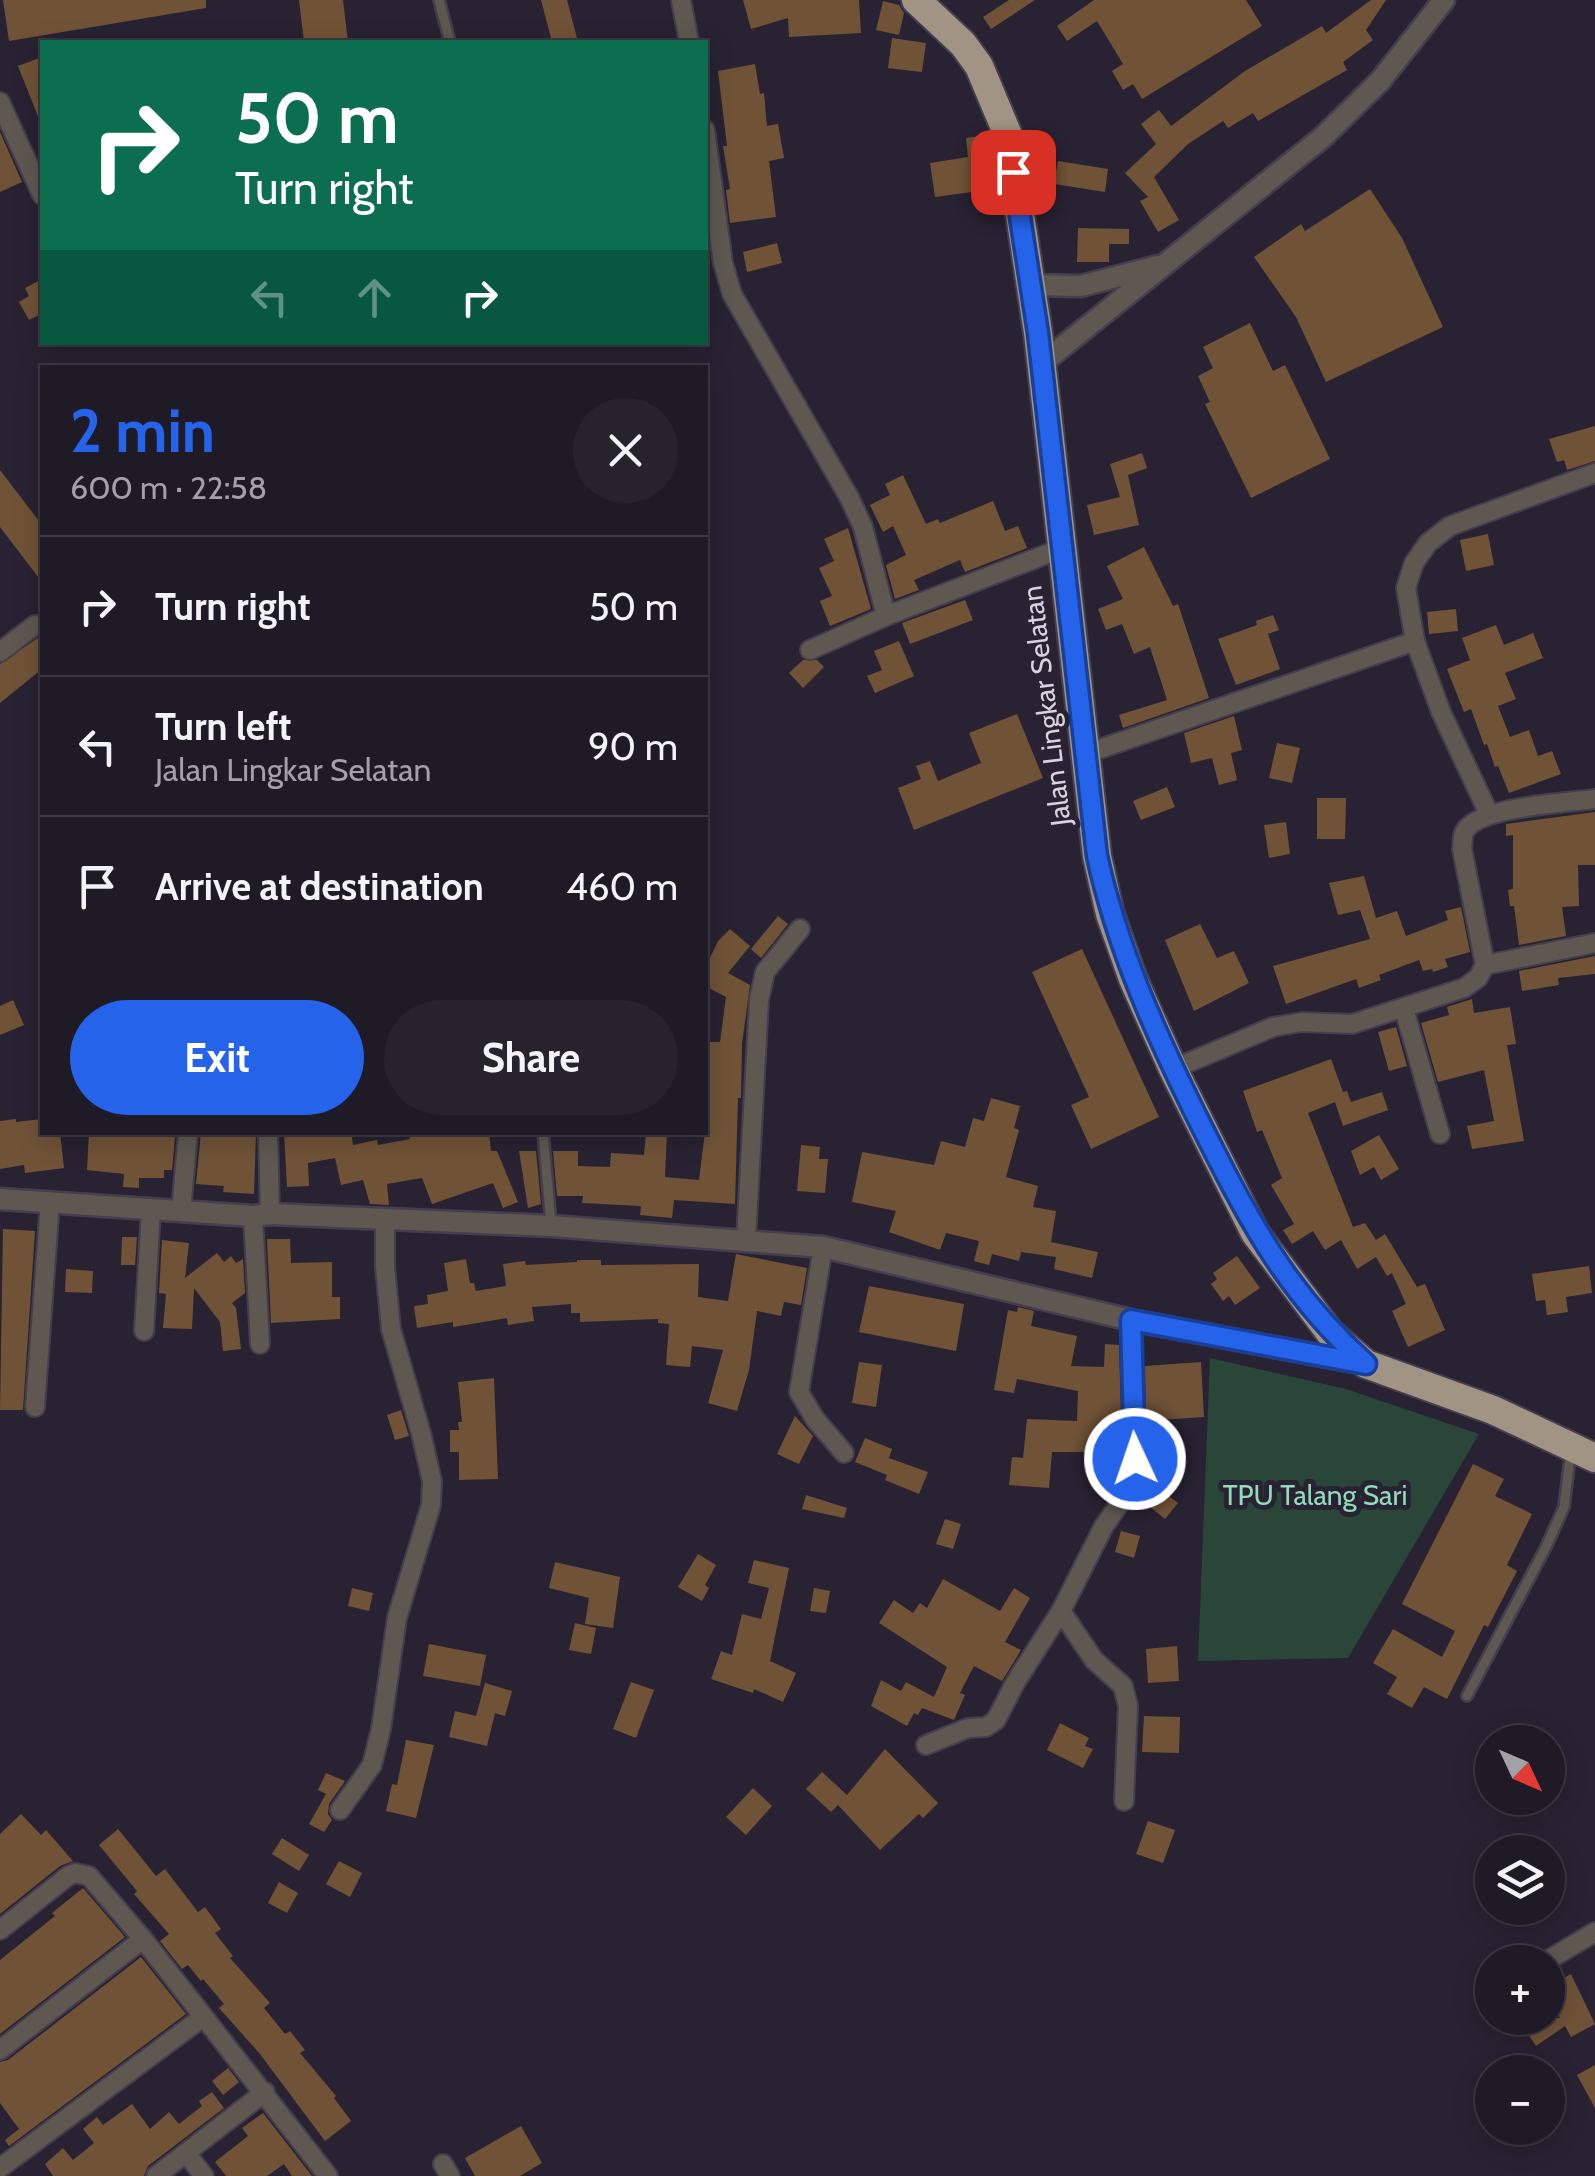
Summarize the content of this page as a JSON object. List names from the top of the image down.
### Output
{
  "streets": {
    "highway": ["Jalan Lingkar Selatan"]
  },
  "parks": ["TPU Talang Sari"],
  "north": "bottom right",
  "page": {
    "turn": ["50 m", "Turn right"],
    "heading": ["2 min", "600 m · 22:58"],
    "list": [
      {
        "name": "Turn right",
        "value": "50 m"
      },
      {
        "name": "Turn left",
        "note": "Jalan Lingkar Selatan",
        "value": "90 m"
      },
      {
        "name": "Arrive at destination",
        "value": "460 m"
      }
    ],
    "buttons": ["Exit", "Share"],
    "map_buttons": ["+", "−"]
  }
}
